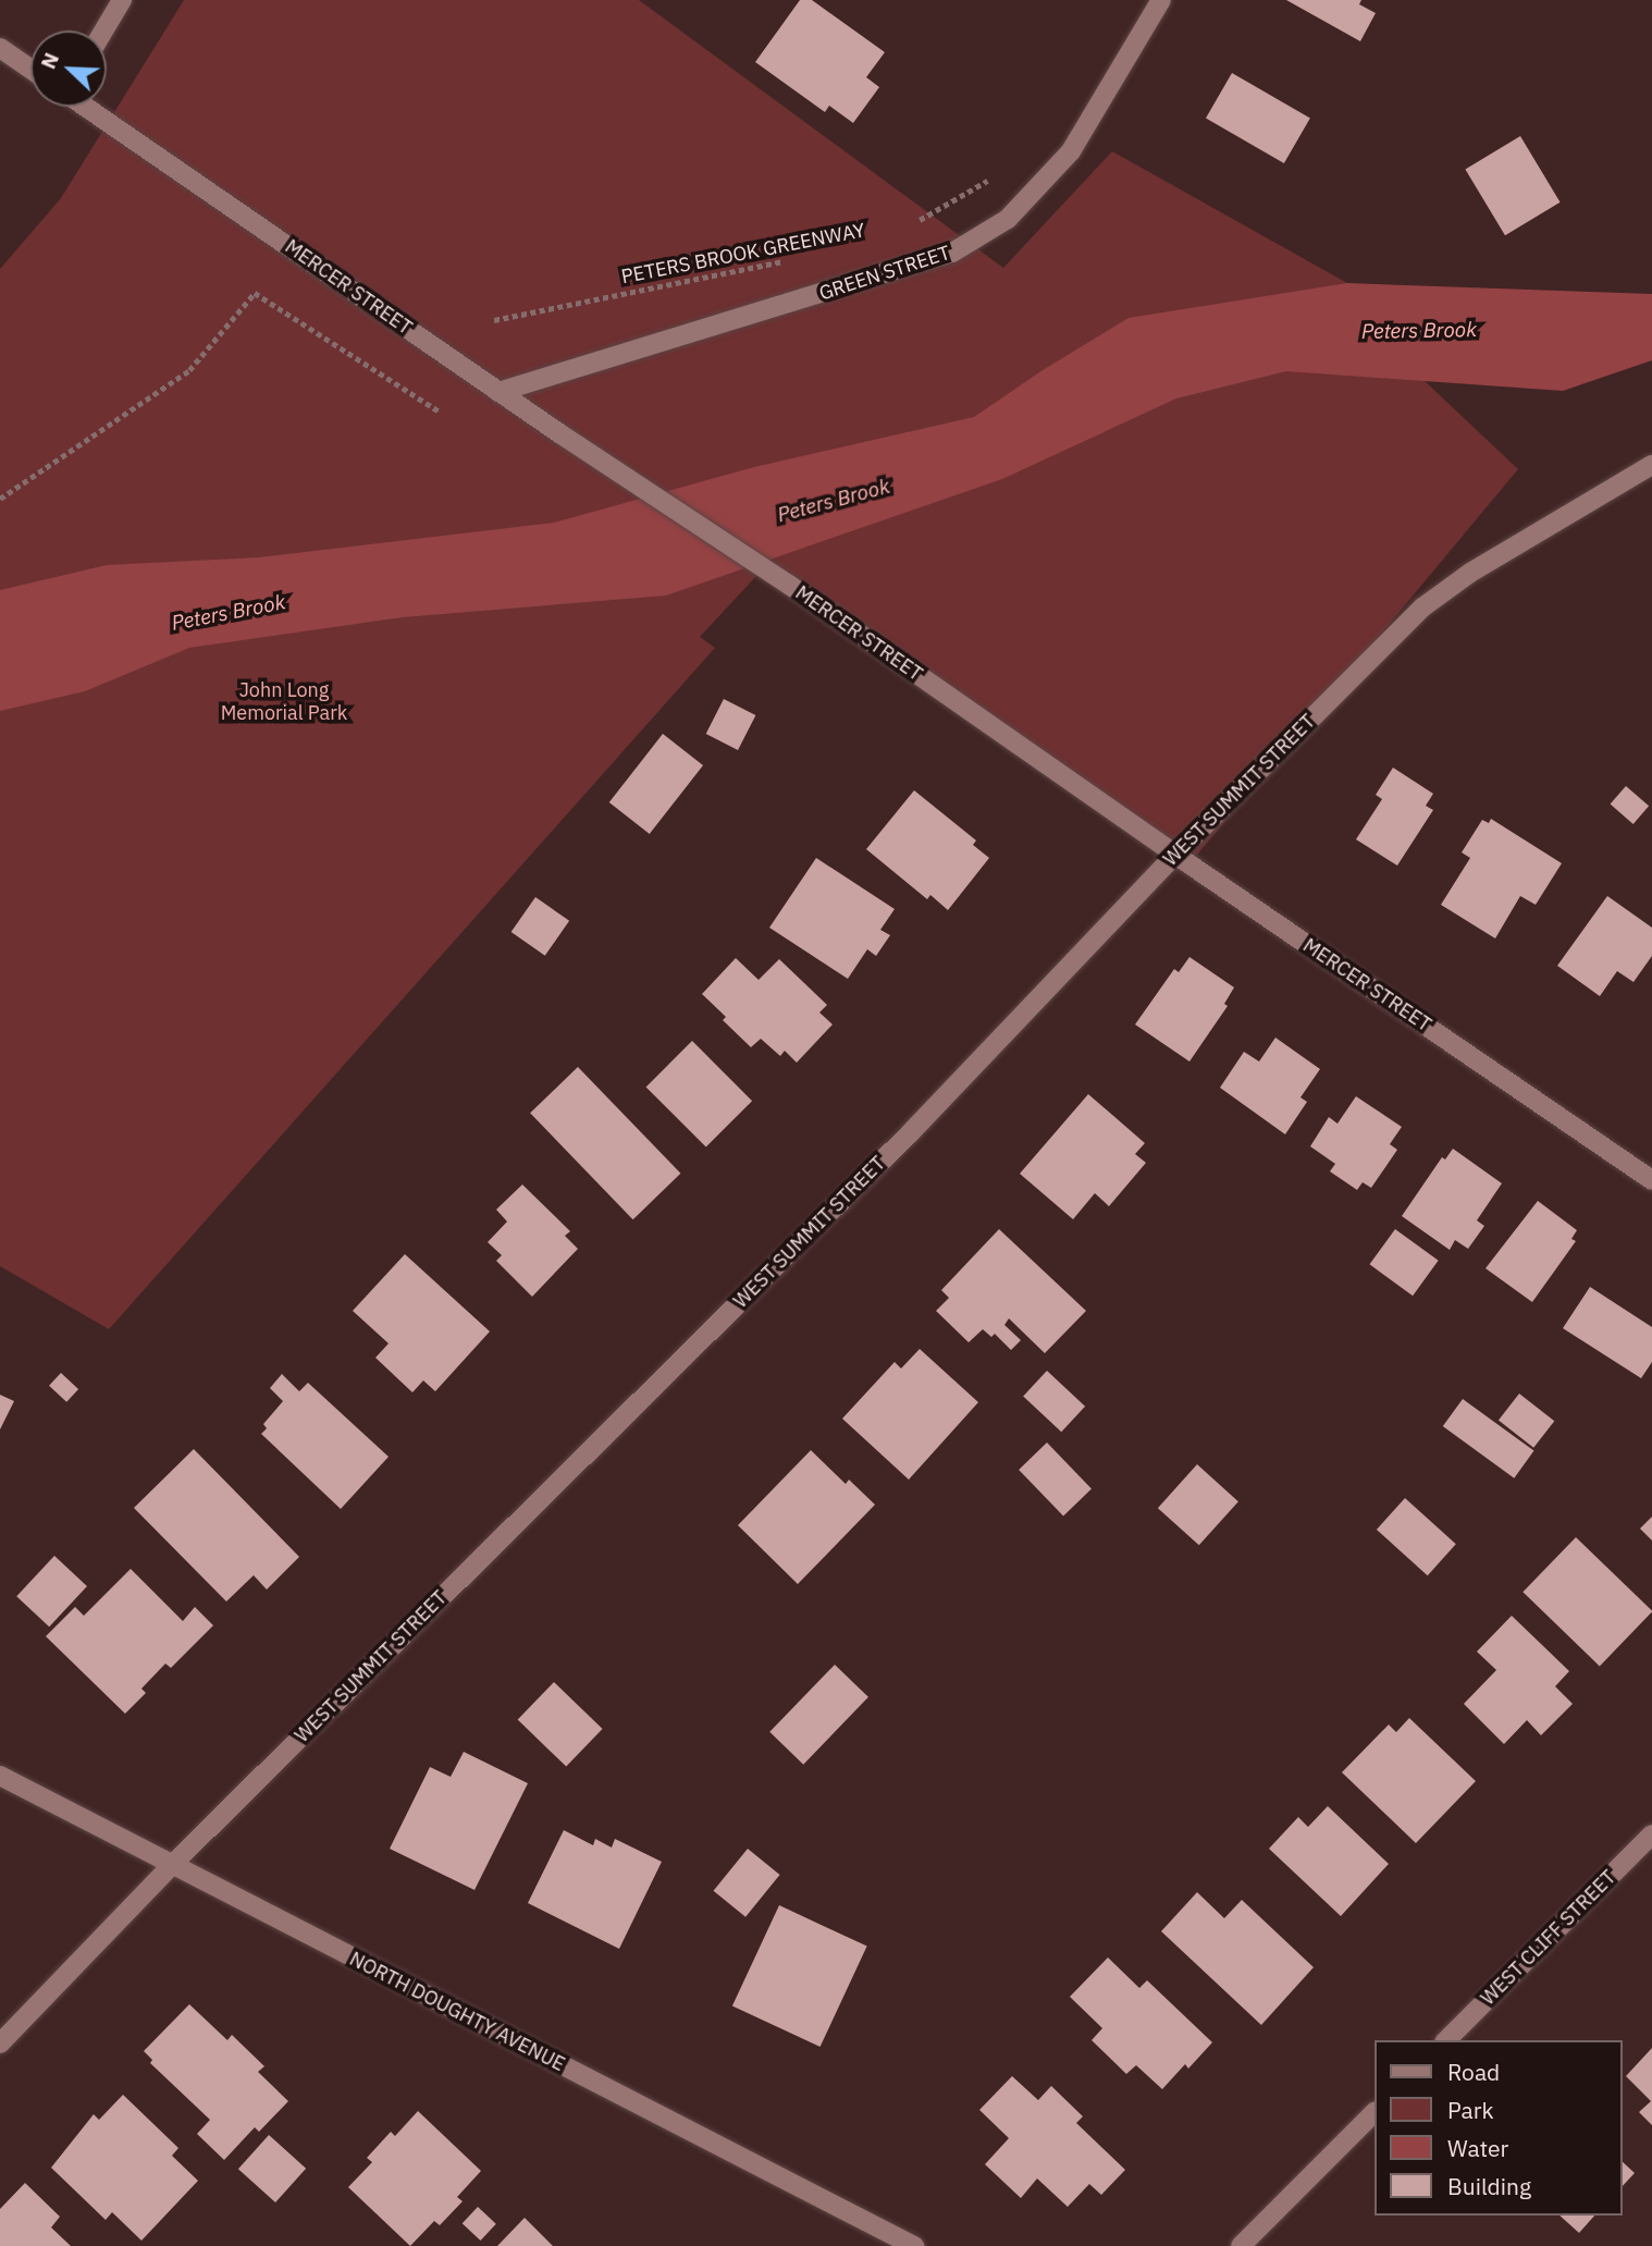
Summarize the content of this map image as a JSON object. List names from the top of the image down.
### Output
{
  "streets": {
    "street": [
      "GREEN STREET",
      "MERCER STREET",
      "WEST SUMMIT STREET",
      "WEST CLIFF STREET",
      "NORTH DOUGHTY AVENUE"
    ],
    "path": ["PETERS BROOK GREENWAY"]
  },
  "crossings": [
    ["GREEN STREET", "MERCER STREET"],
    ["MERCER STREET", "WEST SUMMIT STREET"],
    ["WEST SUMMIT STREET", "NORTH DOUGHTY AVENUE"]
  ],
  "water": ["Peters Brook"],
  "parks": ["John Long Memorial Park"],
  "legend": [
    "Road",
    "Park",
    "Water",
    "Building"
  ],
  "north": "top left"
}
